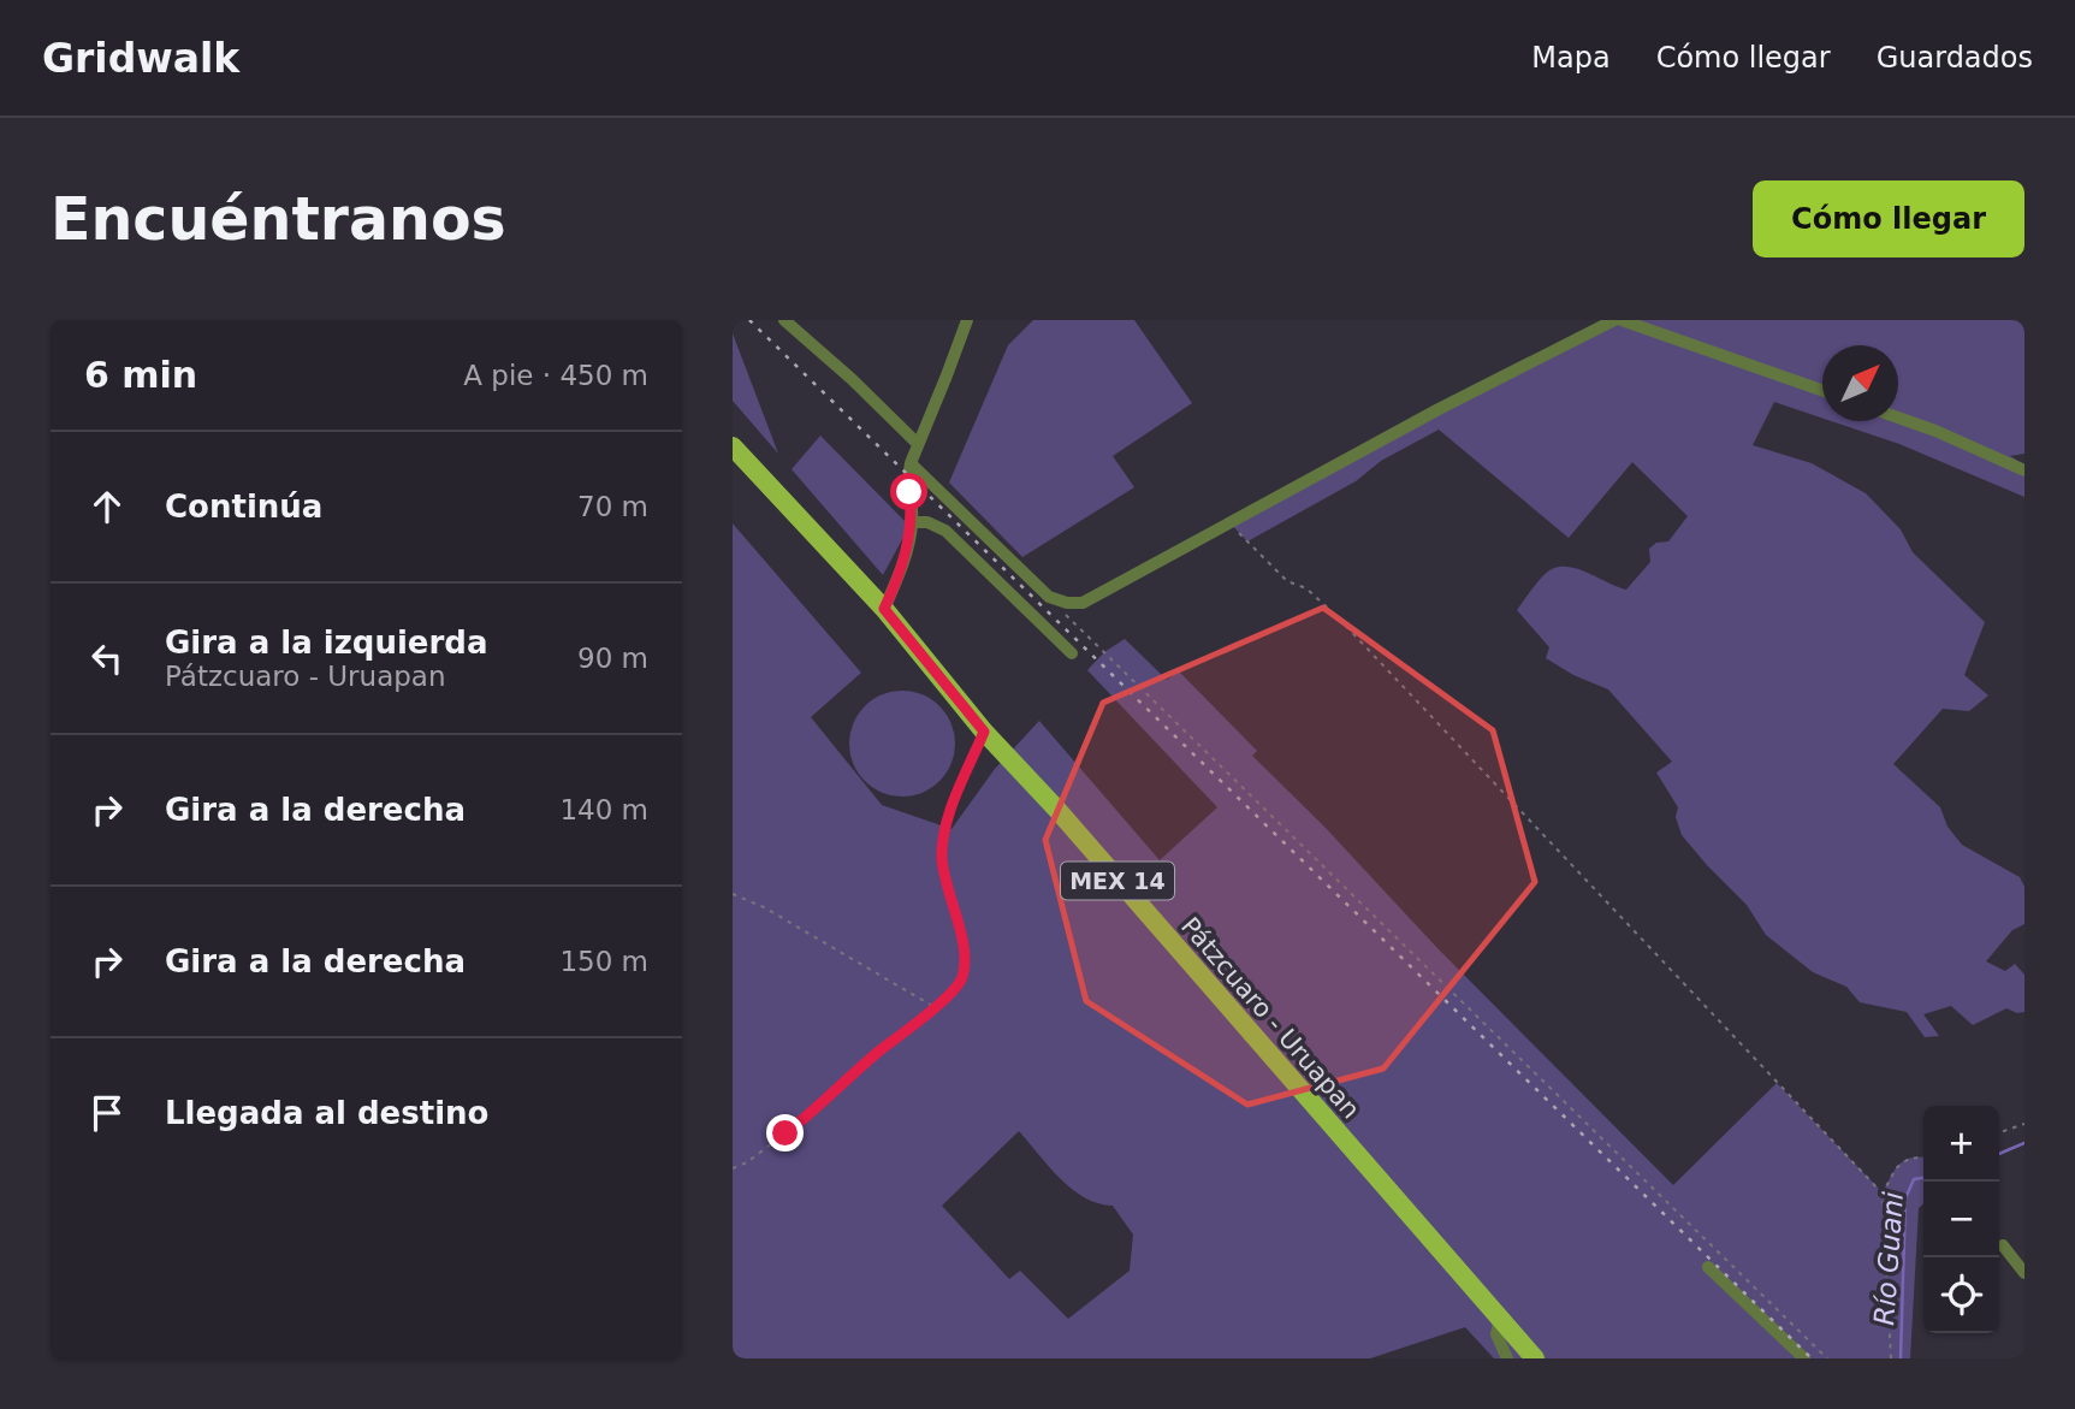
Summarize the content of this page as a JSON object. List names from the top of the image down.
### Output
{
  "streets": {
    "main road": ["MEX 14", "Pátzcuaro - Uruapan"]
  },
  "water": ["Río Guani"],
  "north": "top right",
  "page": {
    "header": "Gridwalk",
    "nav": ["Mapa", "Cómo llegar", "Guardados"],
    "buttons": "Cómo llegar",
    "title": "Encuéntranos",
    "heading": ["6 min", "A pie · 450 m"],
    "list": [
      ["Continúa", "70 m"],
      ["Gira a la izquierda", "Pátzcuaro - Uruapan", "90 m"],
      ["Gira a la derecha", "140 m"],
      ["Gira a la derecha", "150 m"],
      "Llegada al destino"
    ],
    "map_buttons": ["+", "−"]
  }
}
